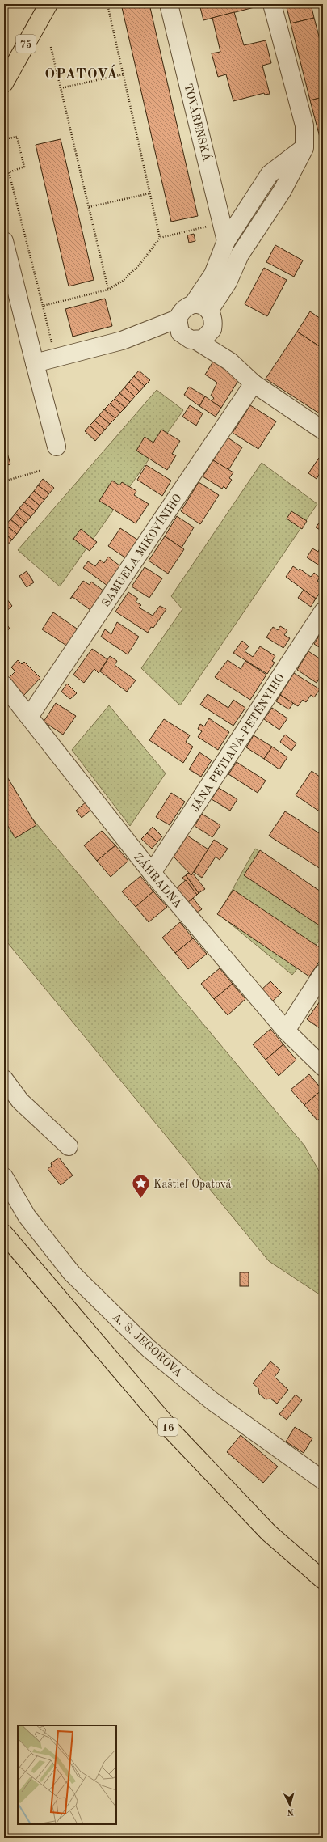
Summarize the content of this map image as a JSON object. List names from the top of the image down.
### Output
{
  "streets": {
    "main road": ["75", "16"],
    "street": [
      "TOVÁRENSKÁ",
      "SAMUELA MIKOVÍNIHO",
      "JÁNA PETIANA-PETÉNYIHO",
      "ZÁHRADNÁ",
      "A. S. JEGOROVA"
    ]
  },
  "crossings": [
    ["SAMUELA MIKOVÍNIHO", "ZÁHRADNÁ"],
    ["JÁNA PETIANA-PETÉNYIHO", "ZÁHRADNÁ"]
  ],
  "districts": ["OPATOVÁ"],
  "places": {
    "place": ["Kaštieľ Opatová"]
  },
  "north": "bottom"
}
